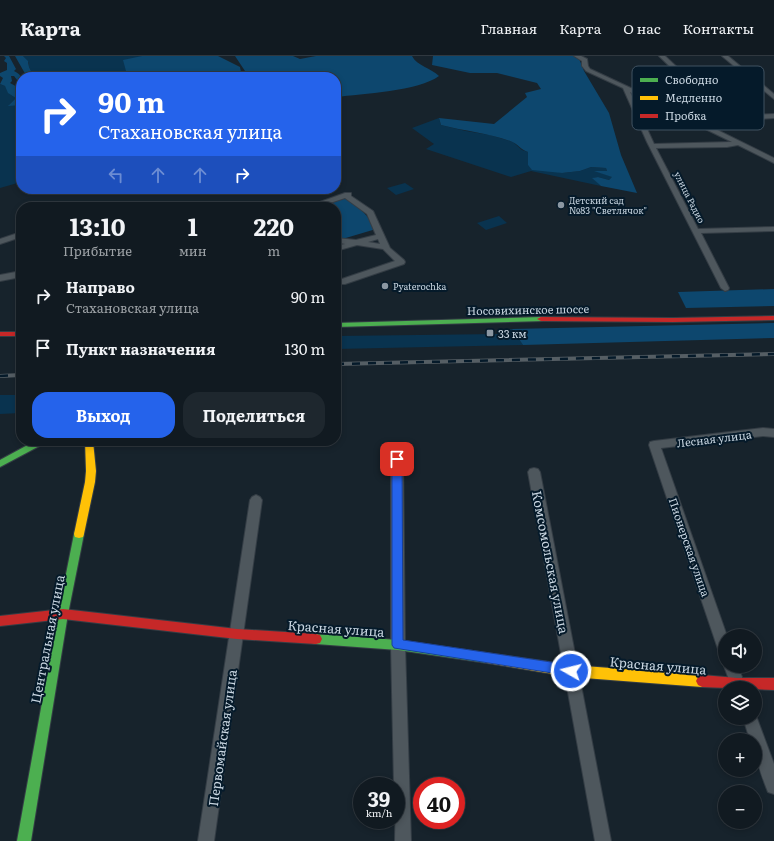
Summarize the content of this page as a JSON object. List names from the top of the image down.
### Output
{
  "streets": {
    "street": [
      "улица Радио",
      "Носовихинское шоссе",
      "Лесная улица",
      "Пионерская улица",
      "Комсомольская улица",
      "Красная улица",
      "Центральная улица",
      "Первомайская улица"
    ]
  },
  "crossings": [
    ["Лесная улица", "Пионерская улица"],
    ["Комсомольская улица", "Красная улица"],
    ["Красная улица", "Центральная улица"],
    ["Красная улица", "Первомайская улица"]
  ],
  "places": {
    "other": ["Детский сад №83 \"Светлячок\"", "Pyaterochka"],
    "transit": ["33 км"]
  },
  "legend": ["Свободно", "Медленно", "Пробка"],
  "page": {
    "header": "Карта",
    "nav": [
      "Главная",
      "Карта",
      "О нас",
      "Контакты"
    ],
    "turn": ["90 m", "Стахановская улица"],
    "eta": [
      "13:10",
      "Прибытие",
      "1",
      "мин",
      "220",
      "m"
    ],
    "list": [
      {
        "name": "Направо",
        "note": "Стахановская улица",
        "value": "90 m"
      },
      {
        "name": "Пункт назначения",
        "value": "130 m"
      }
    ],
    "buttons": ["Выход", "Поделиться"],
    "map_buttons": ["+", "−"],
    "speed": "39 km/h",
    "limit": "40"
  }
}
